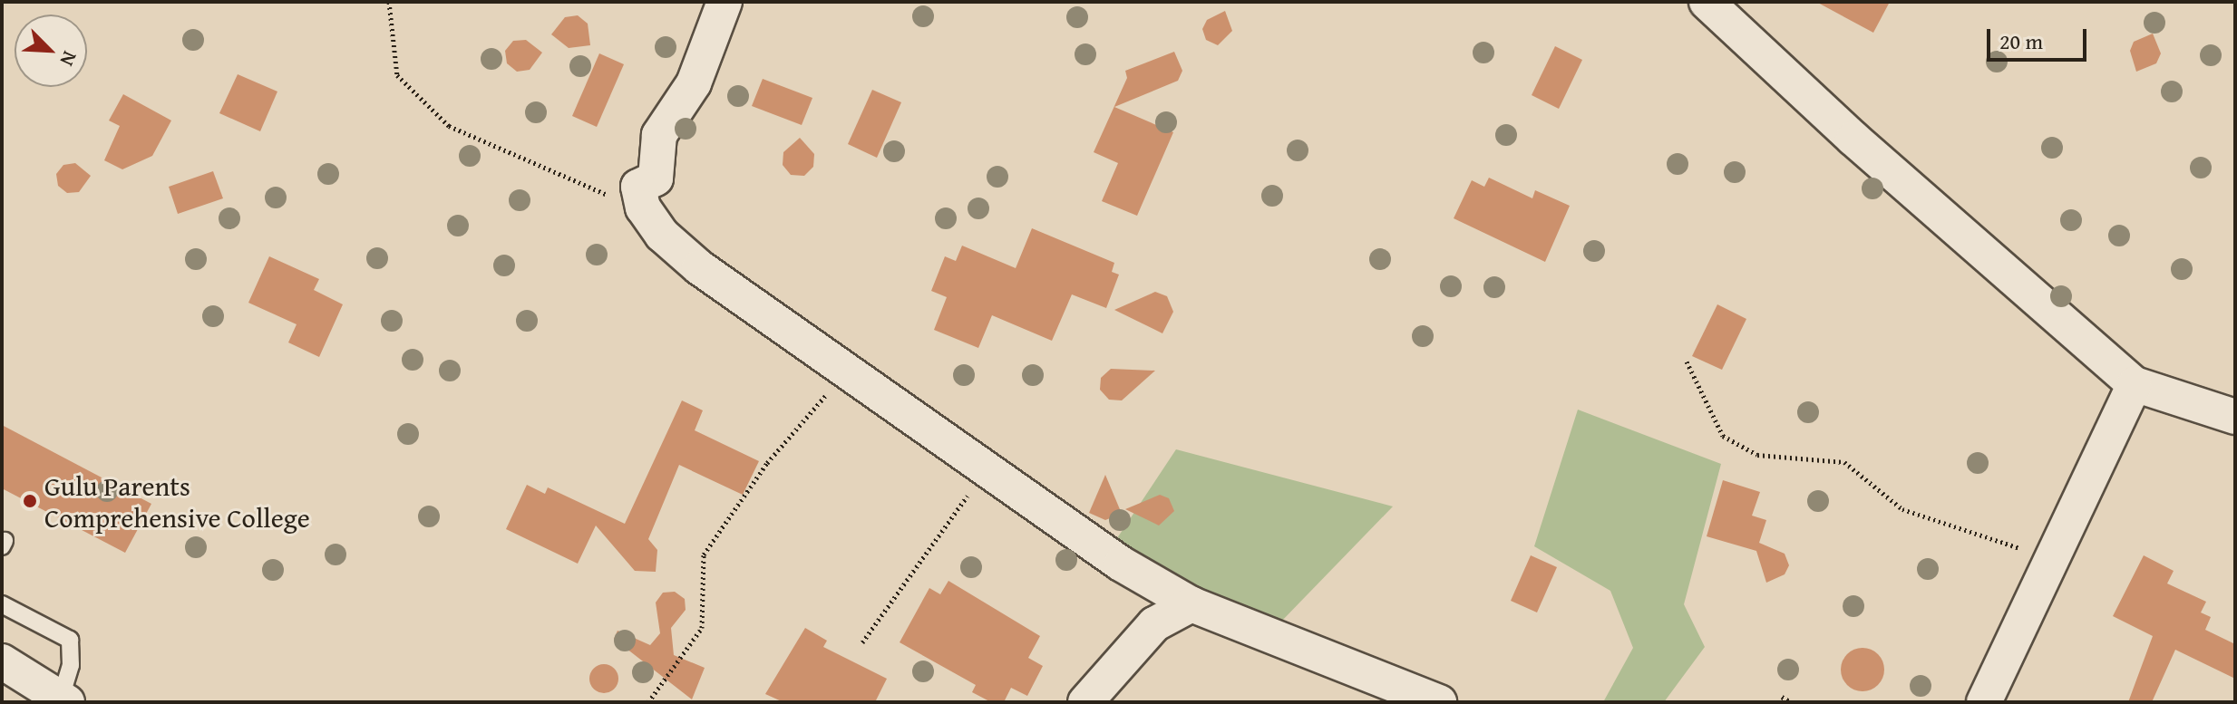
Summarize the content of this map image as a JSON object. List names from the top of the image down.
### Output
{
  "places": ["Gulu Parents Comprehensive College"],
  "scale_bar": "20 m",
  "north": "bottom right"
}
